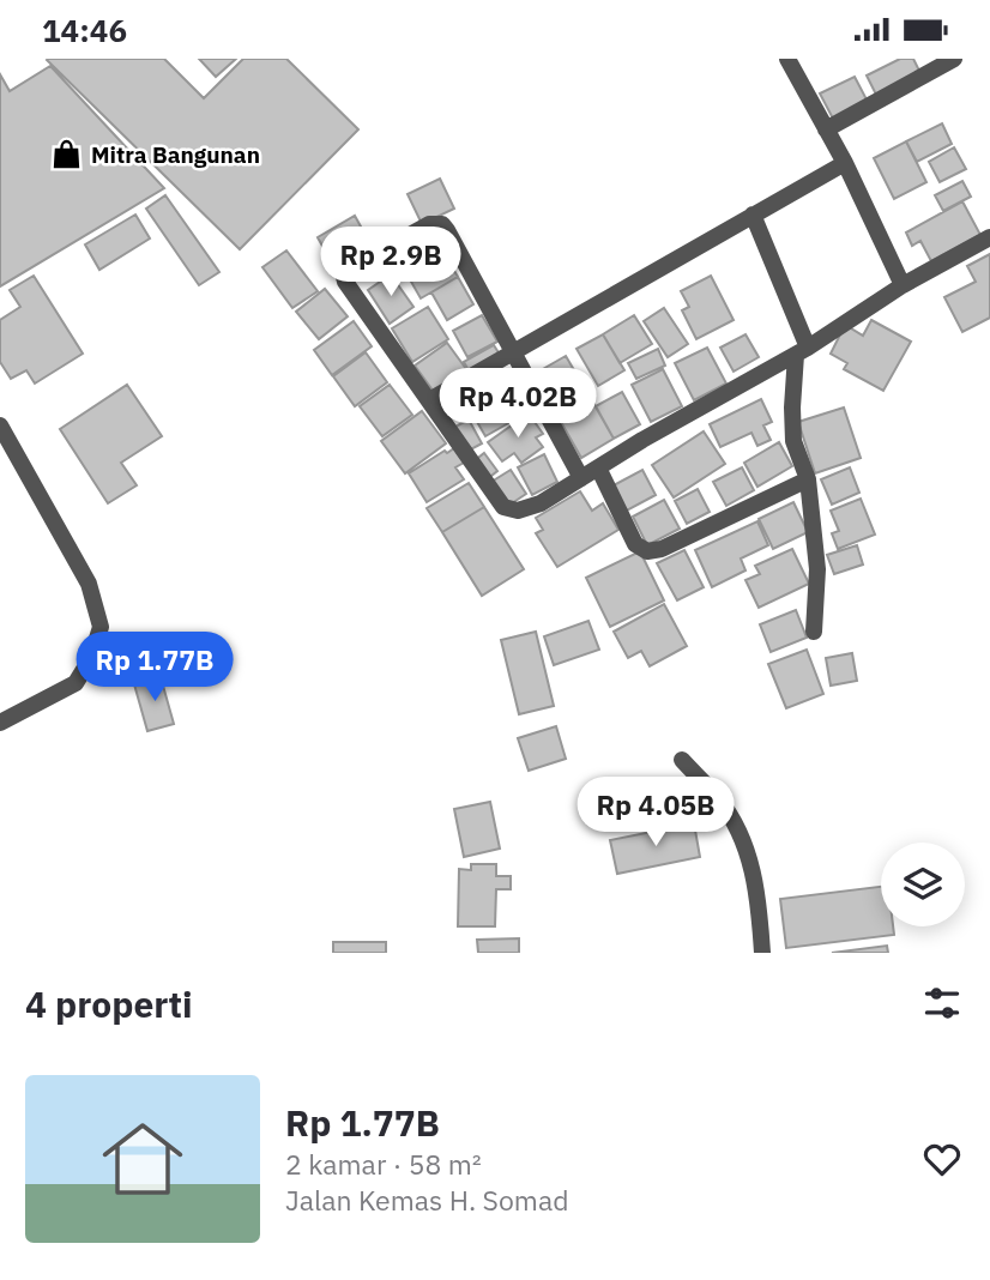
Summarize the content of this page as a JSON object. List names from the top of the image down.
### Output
{
  "places": {
    "shop": ["Mitra Bangunan"]
  },
  "page": {
    "status": "14:46",
    "price": [
      "Rp 2.9B",
      "Rp 4.02B",
      "Rp 1.77B",
      "Rp 4.05B"
    ],
    "heading": "4 properti",
    "list": [
      {
        "name": "Rp 1.77B",
        "note": "2 kamar · 58 m² · Jalan Kemas H. Somad"
      }
    ]
  }
}
